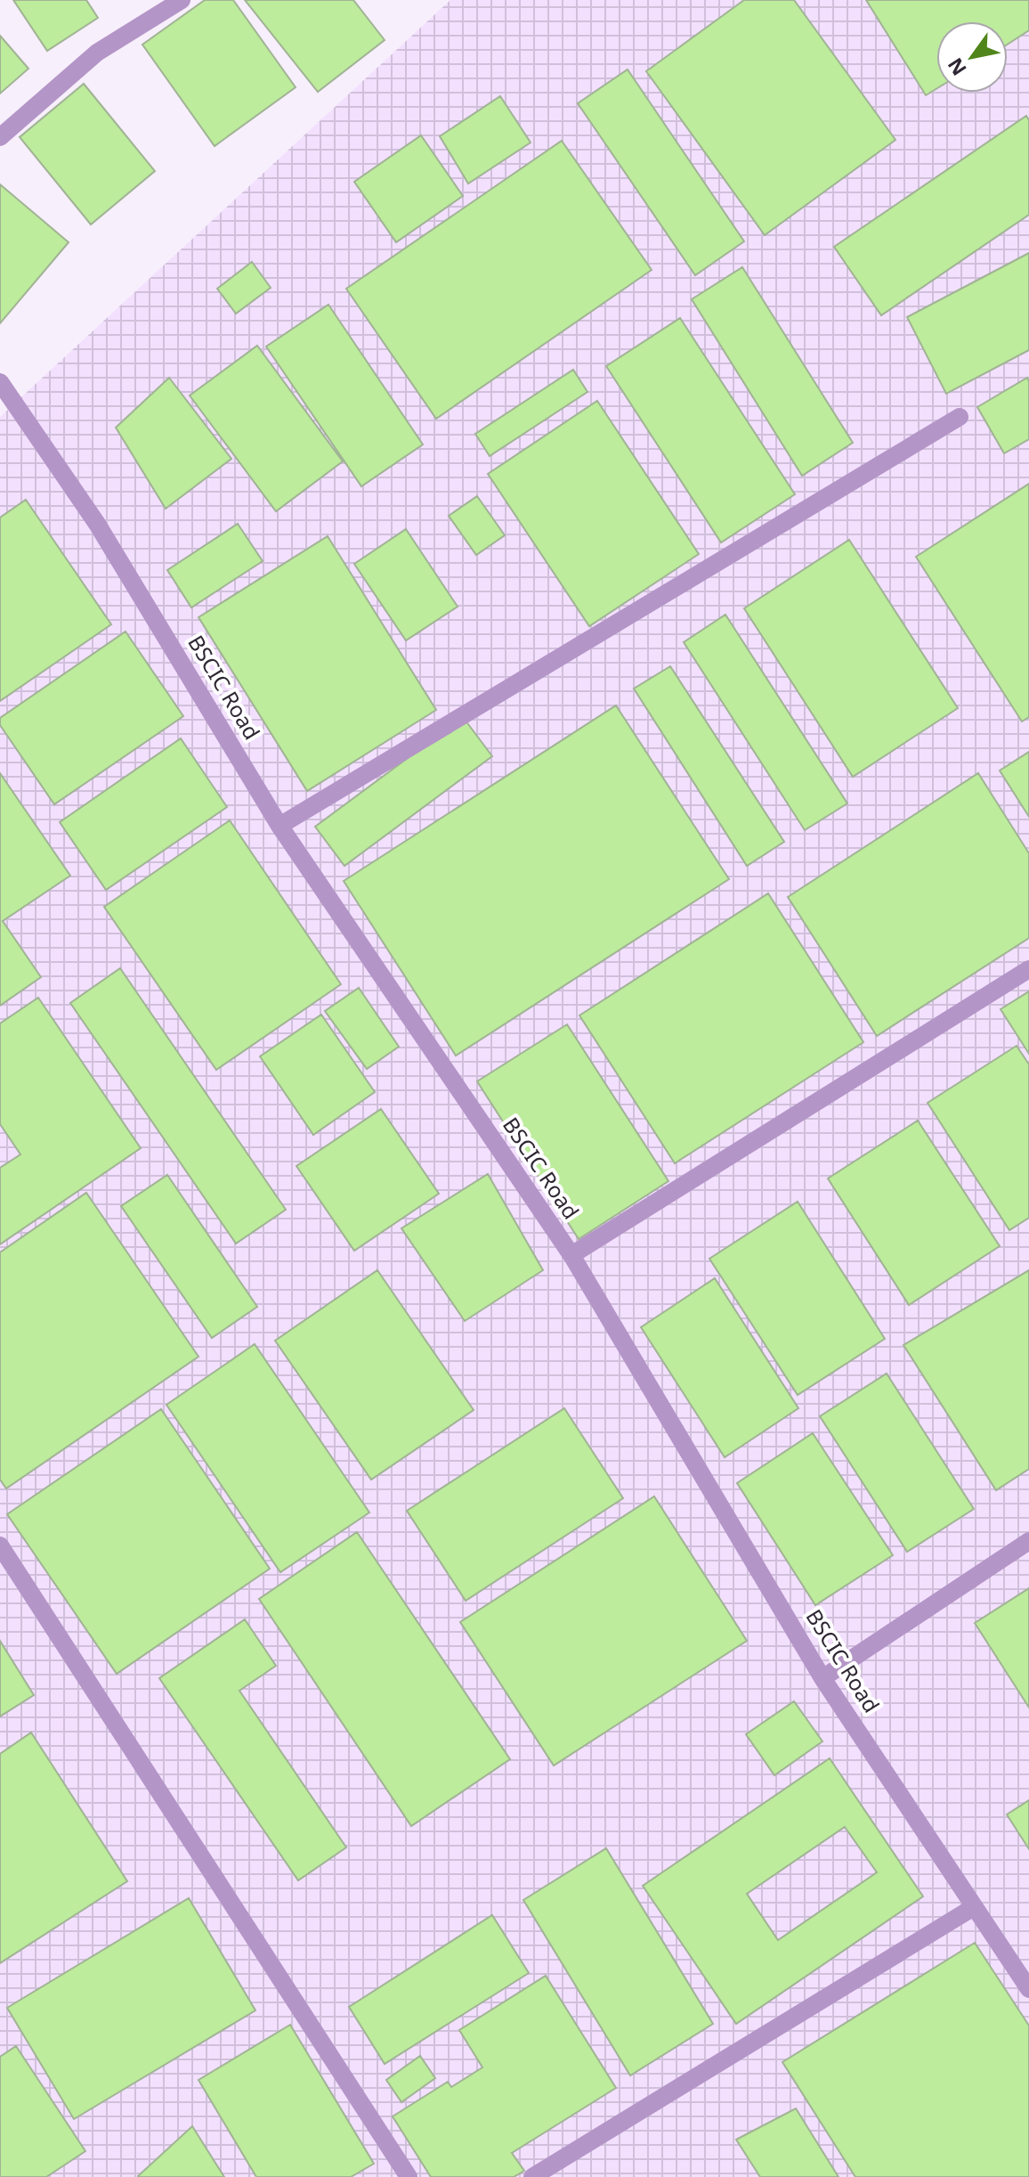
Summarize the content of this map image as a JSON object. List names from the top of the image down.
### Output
{
  "streets": {
    "street": ["BSCIC Road"]
  },
  "north": "bottom left"
}
